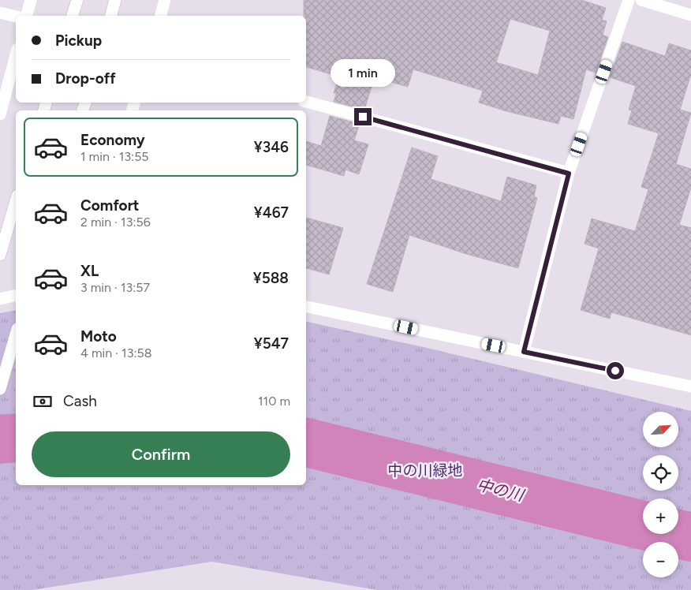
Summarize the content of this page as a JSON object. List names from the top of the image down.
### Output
{
  "water": ["中の川"],
  "parks": ["中の川緑地"],
  "north": "top right",
  "page": {
    "banner": ["Pickup", "Drop-off"],
    "bubble": "1 min",
    "list": [
      {
        "name": "Economy",
        "note": "1 min · 13:55",
        "value": "¥346"
      },
      {
        "name": "Comfort",
        "note": "2 min · 13:56",
        "value": "¥467"
      },
      {
        "name": "XL",
        "note": "3 min · 13:57",
        "value": "¥588"
      },
      {
        "name": "Moto",
        "note": "4 min · 13:58",
        "value": "¥547"
      }
    ],
    "pay": ["Cash", "110 m"],
    "map_buttons": ["+", "−"],
    "buttons": "Confirm"
  }
}
